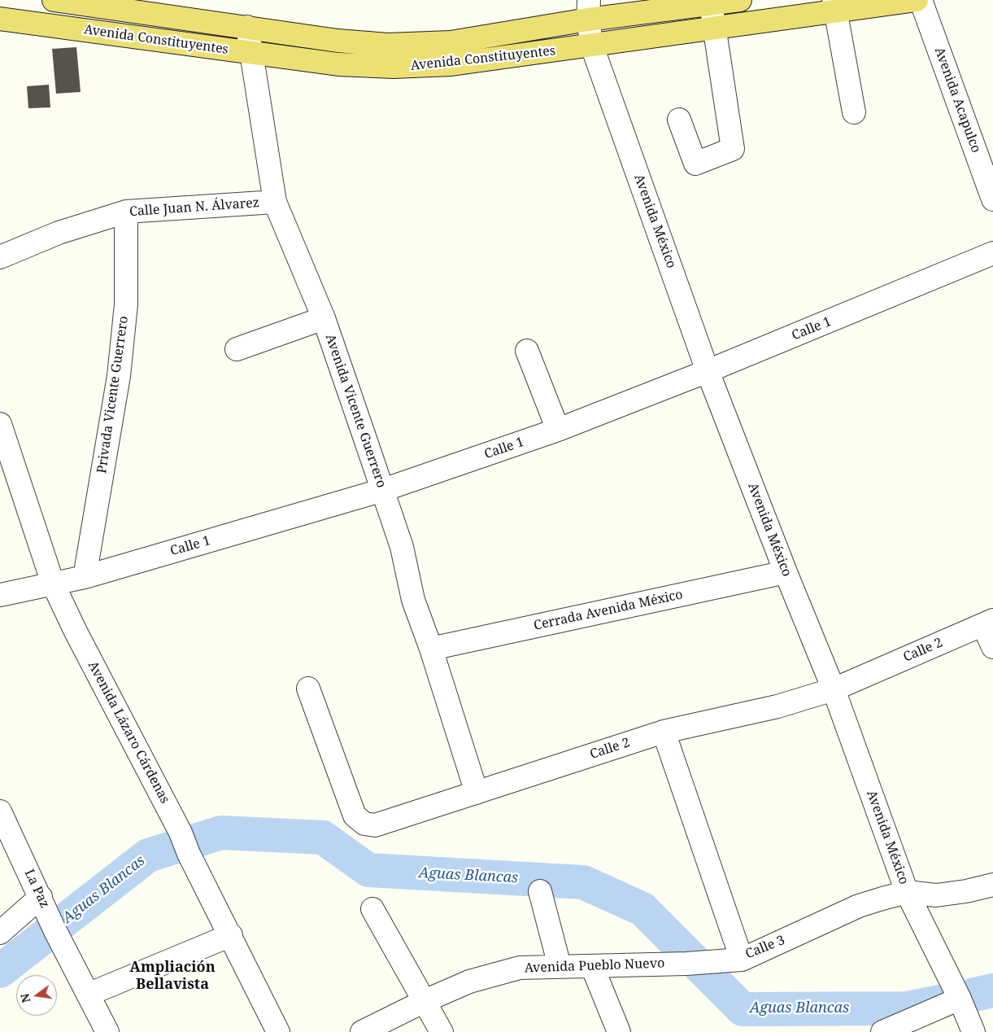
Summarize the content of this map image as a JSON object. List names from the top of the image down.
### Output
{
  "streets": {
    "main road": ["Avenida Constituyentes"],
    "street": [
      "Avenida Acapulco",
      "Calle Juan N. Álvarez",
      "Avenida México",
      "Calle 1",
      "Privada Vicente Guerrero",
      "Avenida Vicente Guerrero",
      "Cerrada Avenida México",
      "Calle 2",
      "Avenida Lázaro Cárdenas",
      "La Paz",
      "Calle 3",
      "Avenida Pueblo Nuevo"
    ]
  },
  "crossings": [
    ["Avenida Constituyentes", "Avenida México"],
    ["Avenida Constituyentes", "Avenida Vicente Guerrero"],
    ["Calle Juan N. Álvarez", "Privada Vicente Guerrero"],
    ["Calle Juan N. Álvarez", "Avenida Vicente Guerrero"],
    ["Avenida México", "Calle 1"],
    ["Avenida México", "Cerrada Avenida México"],
    ["Avenida México", "Calle 2"],
    ["Avenida México", "Calle 3"],
    ["Calle 1", "Privada Vicente Guerrero"],
    ["Calle 1", "Avenida Vicente Guerrero"],
    ["Calle 1", "Avenida Lázaro Cárdenas"],
    ["Avenida Vicente Guerrero", "Cerrada Avenida México"],
    ["Avenida Vicente Guerrero", "Calle 2"],
    ["Calle 2", "Calle 3"],
    ["Calle 3", "Avenida Pueblo Nuevo"]
  ],
  "districts": ["Ampliación Bellavista"],
  "water": ["Aguas Blancas"],
  "north": "left"
}
